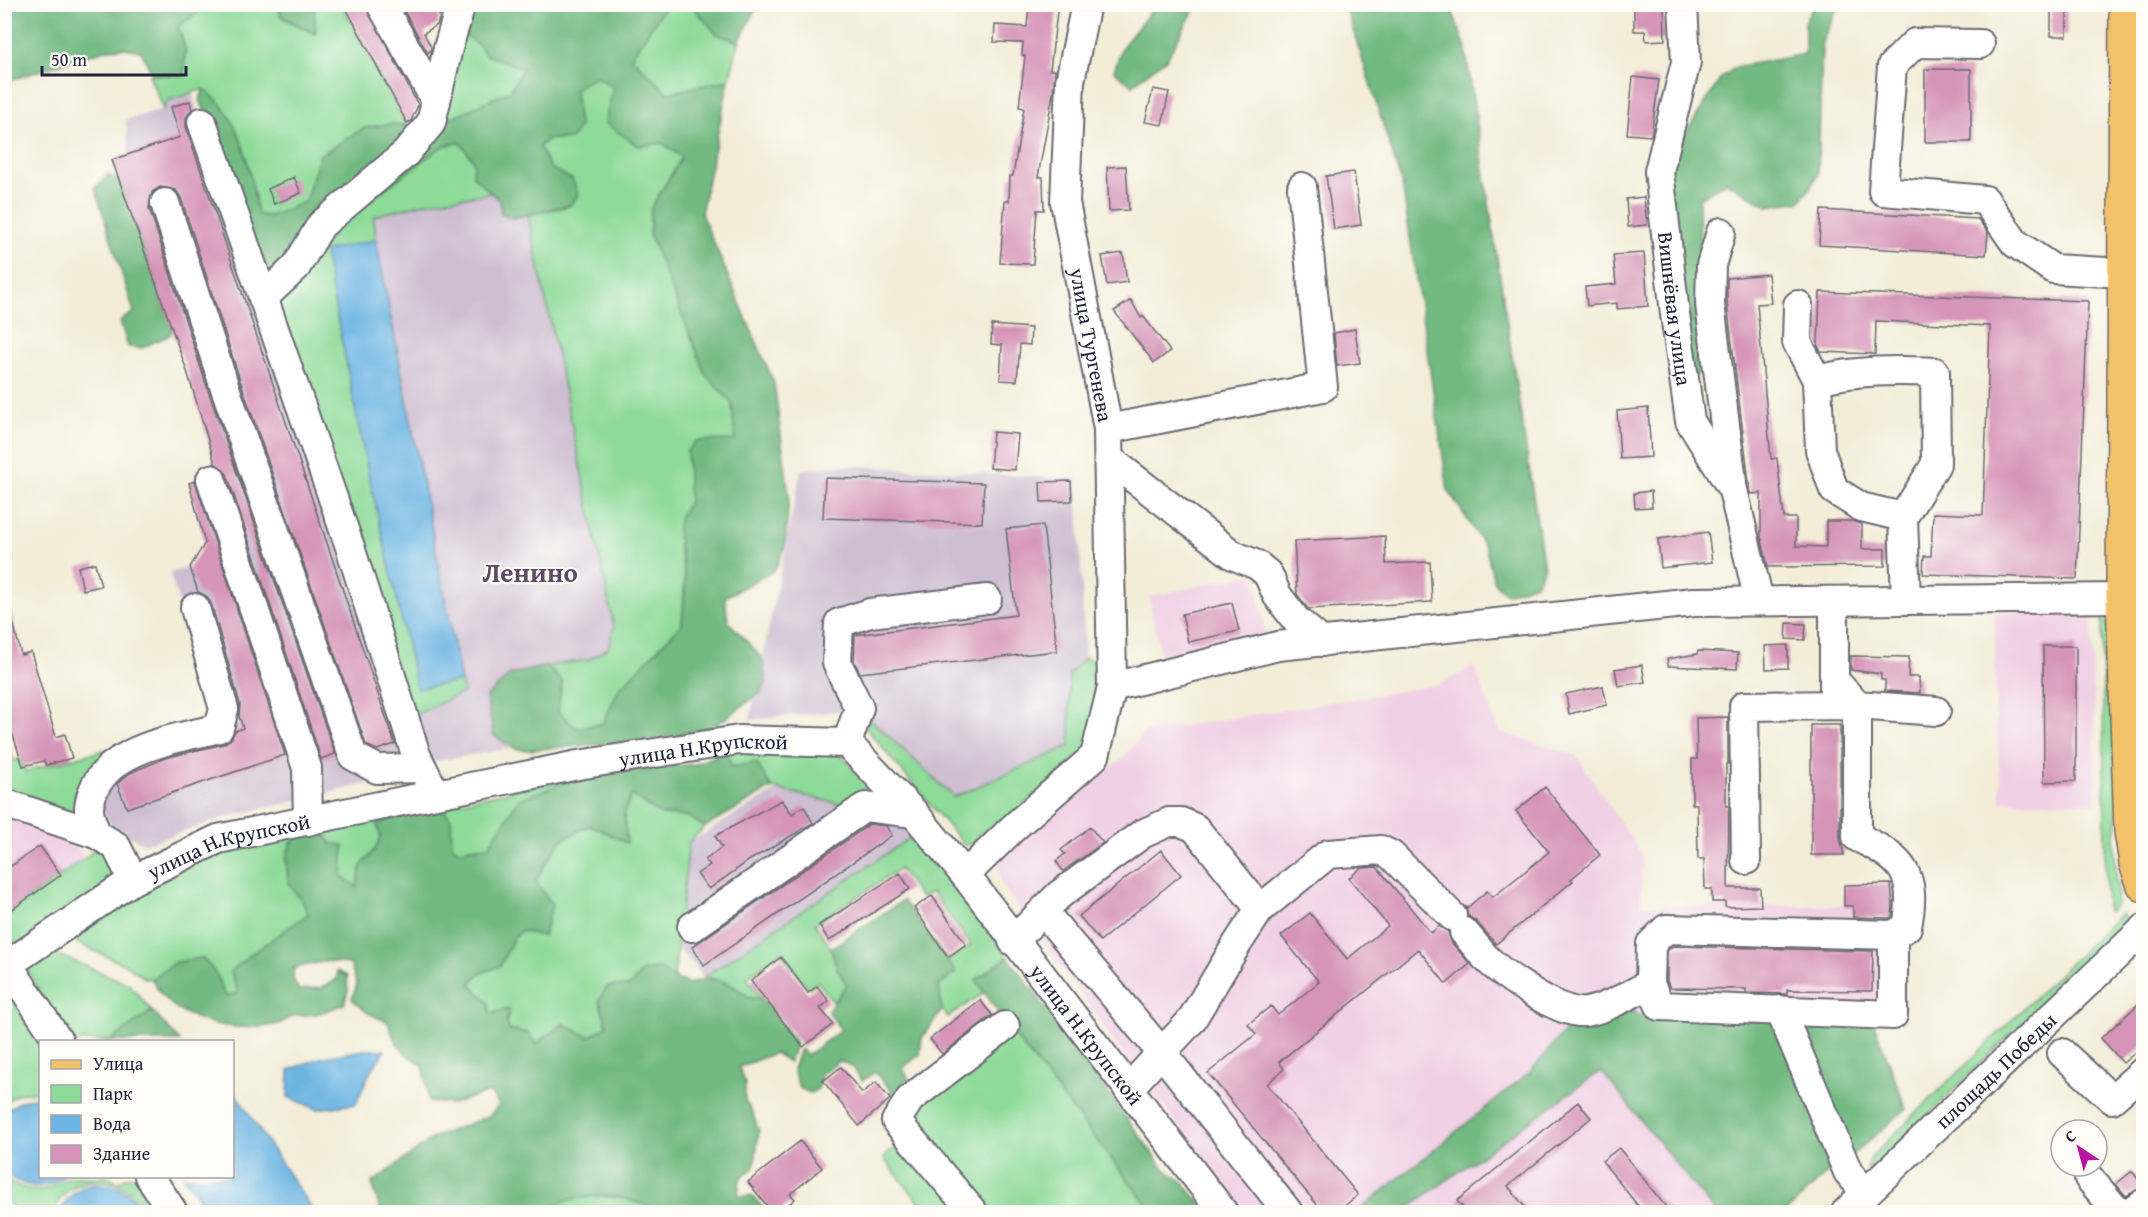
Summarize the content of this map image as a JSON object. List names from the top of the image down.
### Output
{
  "streets": {
    "street": [
      "Вишнёвая улица",
      "улица Тургенева",
      "улица Н.Крупской",
      "площадь Победы"
    ]
  },
  "crossings": [
    ["улица Тургенева", "улица Н.Крупской"]
  ],
  "districts": ["Ленино"],
  "legend": [
    "Улица",
    "Парк",
    "Вода",
    "Здание"
  ],
  "scale_bar": "50 m",
  "north": "top left"
}
